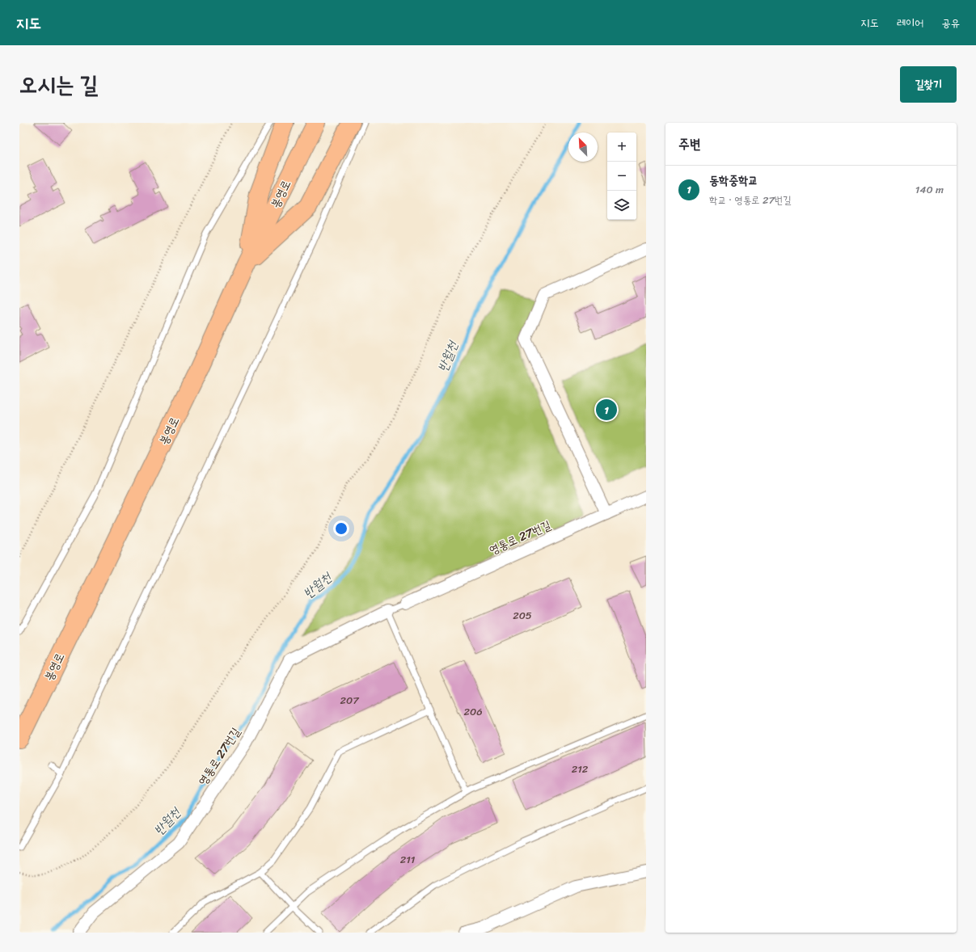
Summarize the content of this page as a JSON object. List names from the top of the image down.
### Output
{
  "streets": {
    "highway": ["봉영로"],
    "street": ["영통로 27번길"]
  },
  "water": ["반월천"],
  "house_numbers": [
    "205",
    "207",
    "206",
    "212",
    "211"
  ],
  "north": "top left",
  "page": {
    "header": "지도",
    "nav": ["지도", "레이어", "공유"],
    "title": "오시는 길",
    "buttons": "길찾기",
    "heading": "주변",
    "map_buttons": ["+", "−"],
    "list": [
      {
        "mark": "1",
        "name": "동학중학교",
        "note": "학교 · 영통로 27번길",
        "value": "140 m"
      }
    ],
    "pins": "1"
  }
}
